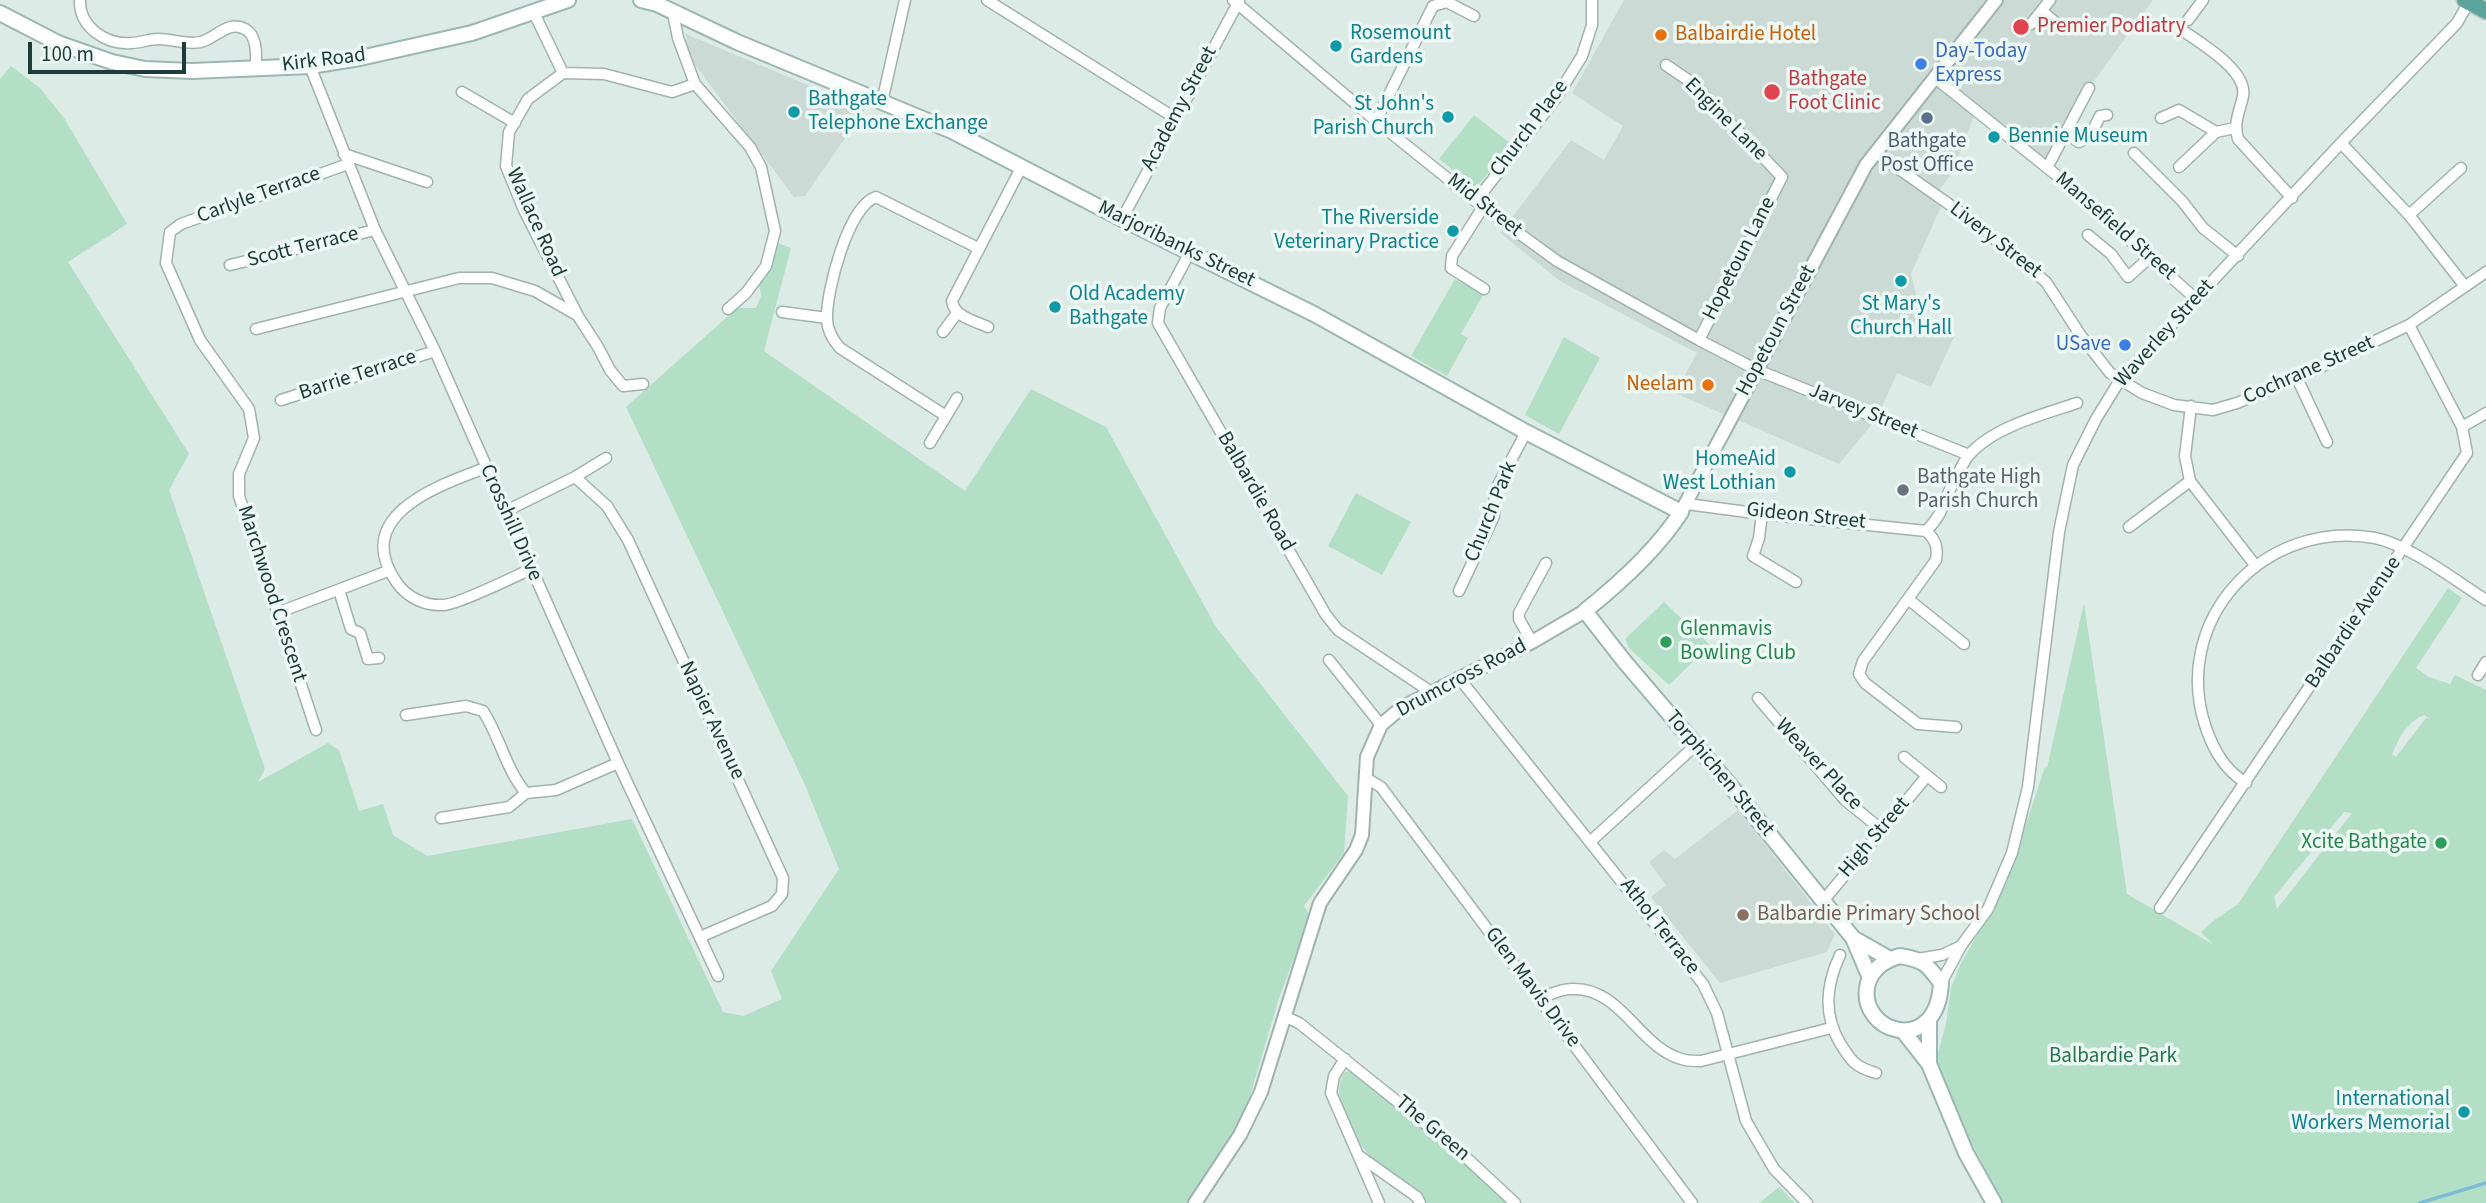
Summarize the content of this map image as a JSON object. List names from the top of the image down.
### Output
{
  "streets": {
    "main road": [
      "Kirk Road",
      "Marjoribanks Street",
      "Drumcross Road",
      "Torphichen Street"
    ],
    "street": [
      "Academy Street",
      "Engine Lane",
      "Church Place",
      "Carlyle Terrace",
      "Mid Street",
      "Wallace Road",
      "Mansefield Street",
      "Livery Street",
      "Scott Terrace",
      "Hopetoun Lane",
      "Hopetoun Street",
      "Waverley Street",
      "Cochrane Street",
      "Barrie Terrace",
      "Jarvey Street",
      "Balbardie Road",
      "Church Park",
      "Gideon Street",
      "Crosshill Drive",
      "Marchwood Crescent",
      "Balbardie Avenue",
      "Napier Avenue",
      "Weaver Place",
      "High Street",
      "Athol Terrace",
      "Glen Mavis Drive",
      "The Green"
    ]
  },
  "crossings": [
    ["Kirk Road", "Crosshill Drive"],
    ["Academy Street", "Mid Street"],
    ["Academy Street", "Marjoribanks Street"],
    ["Engine Lane", "Hopetoun Lane"],
    ["Church Place", "Mid Street"],
    ["Carlyle Terrace", "Crosshill Drive"],
    ["Carlyle Terrace", "Marchwood Crescent"],
    ["Mid Street", "Hopetoun Lane"],
    ["Mid Street", "Hopetoun Street"],
    ["Mid Street", "Jarvey Street"],
    ["Mansefield Street", "Hopetoun Street"],
    ["Mansefield Street", "Waverley Street"],
    ["Livery Street", "Hopetoun Street"],
    ["Livery Street", "Waverley Street"],
    ["Livery Street", "Cochrane Street"],
    ["Marjoribanks Street", "Hopetoun Street"],
    ["Marjoribanks Street", "Balbardie Road"],
    ["Marjoribanks Street", "Church Park"],
    ["Marjoribanks Street", "Gideon Street"],
    ["Marjoribanks Street", "Drumcross Road"],
    ["Scott Terrace", "Crosshill Drive"],
    ["Hopetoun Street", "Jarvey Street"],
    ["Hopetoun Street", "Gideon Street"],
    ["Hopetoun Street", "Drumcross Road"],
    ["Waverley Street", "Cochrane Street"],
    ["Waverley Street", "Torphichen Street"],
    ["Cochrane Street", "Balbardie Avenue"],
    ["Barrie Terrace", "Crosshill Drive"],
    ["Balbardie Road", "Drumcross Road"],
    ["Gideon Street", "Drumcross Road"],
    ["Crosshill Drive", "Napier Avenue"],
    ["Drumcross Road", "Torphichen Street"],
    ["Drumcross Road", "Athol Terrace"],
    ["Drumcross Road", "Glen Mavis Drive"],
    ["Drumcross Road", "The Green"],
    ["Weaver Place", "High Street"],
    ["Torphichen Street", "High Street"]
  ],
  "parks": ["Balbardie Park"],
  "places": [
    "Premier Podiatry",
    "Balbairdie Hotel",
    "Rosemount Gardens",
    "Day-Today Express",
    "Bathgate Foot Clinic",
    "Bathgate Telephone Exchange",
    "St John's Parish Church",
    "Bathgate Post Office",
    "Bennie Museum",
    "The Riverside Veterinary Practice",
    "St Mary's Church Hall",
    "Old Academy Bathgate",
    "USave",
    "Neelam",
    "HomeAid West Lothian",
    "Bathgate High Parish Church",
    "Glenmavis Bowling Club",
    "Xcite Bathgate",
    "Balbardie Primary School",
    "International Workers Memorial"
  ],
  "scale_bar": "100 m"
}
